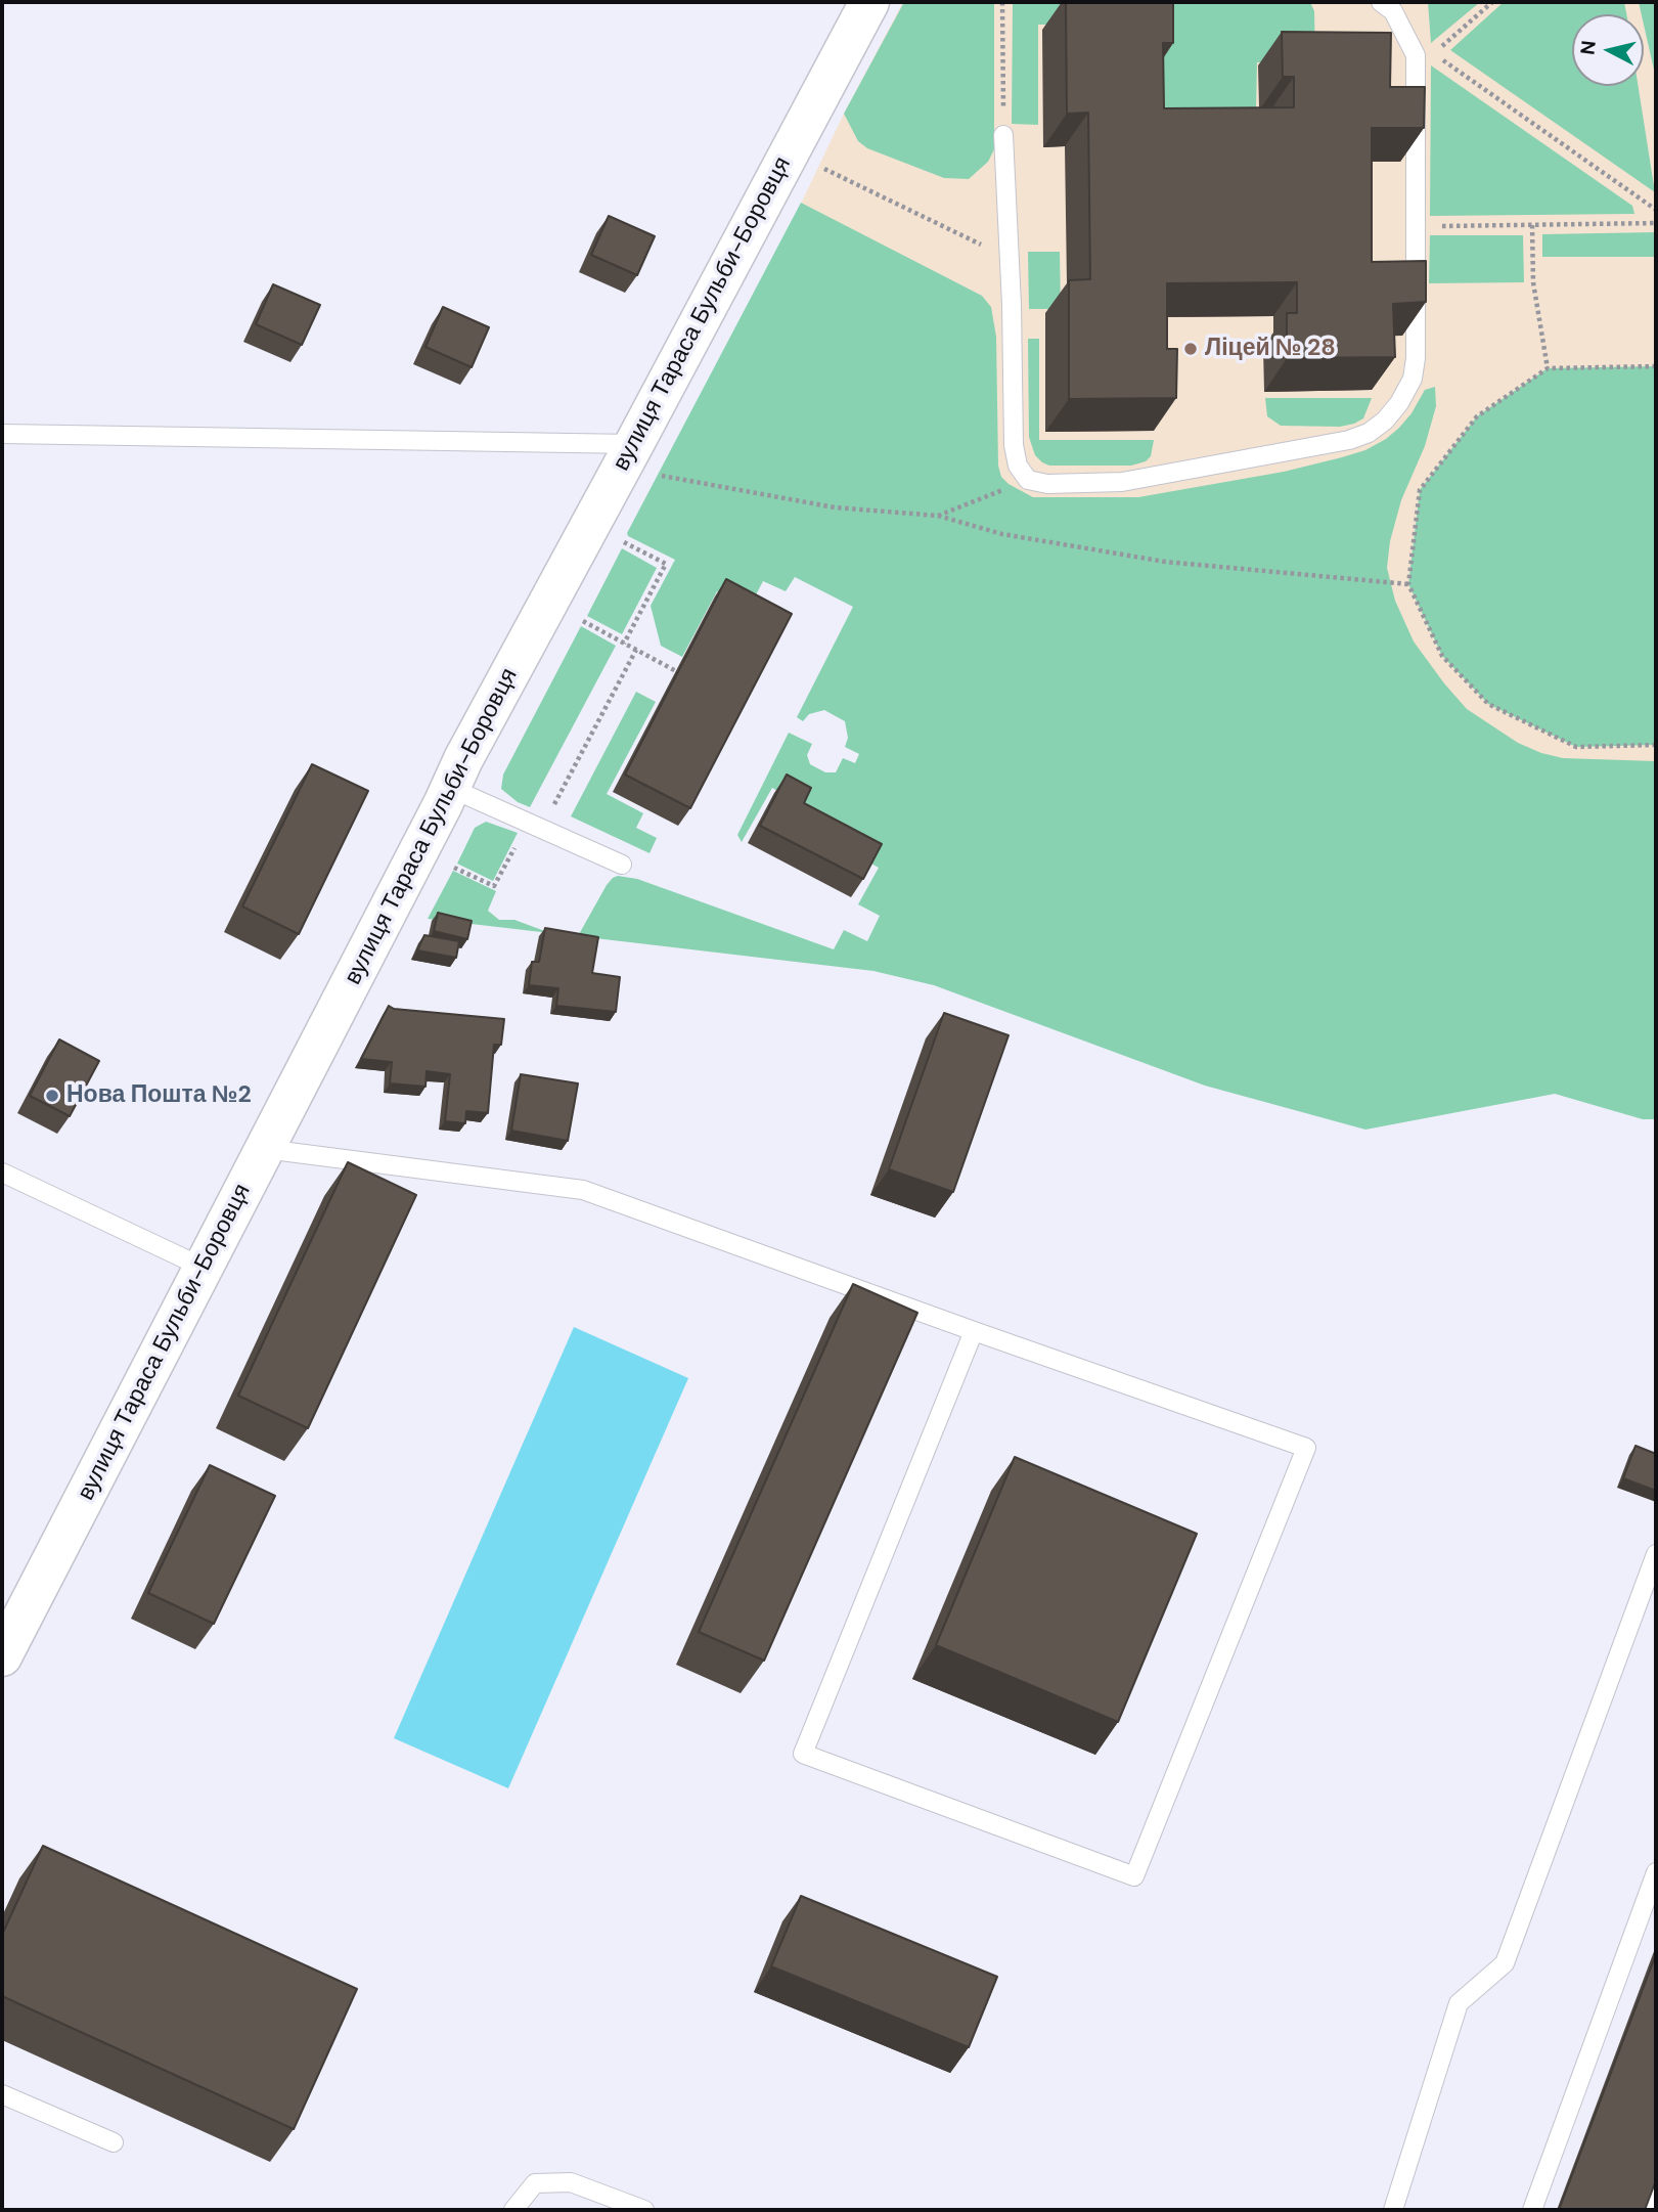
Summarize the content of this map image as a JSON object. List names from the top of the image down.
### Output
{
  "streets": {
    "street": ["вулиця Тараса Бульби-Боровця"]
  },
  "places": ["Ліцей № 28", "Нова Пошта №2"],
  "north": "left"
}
